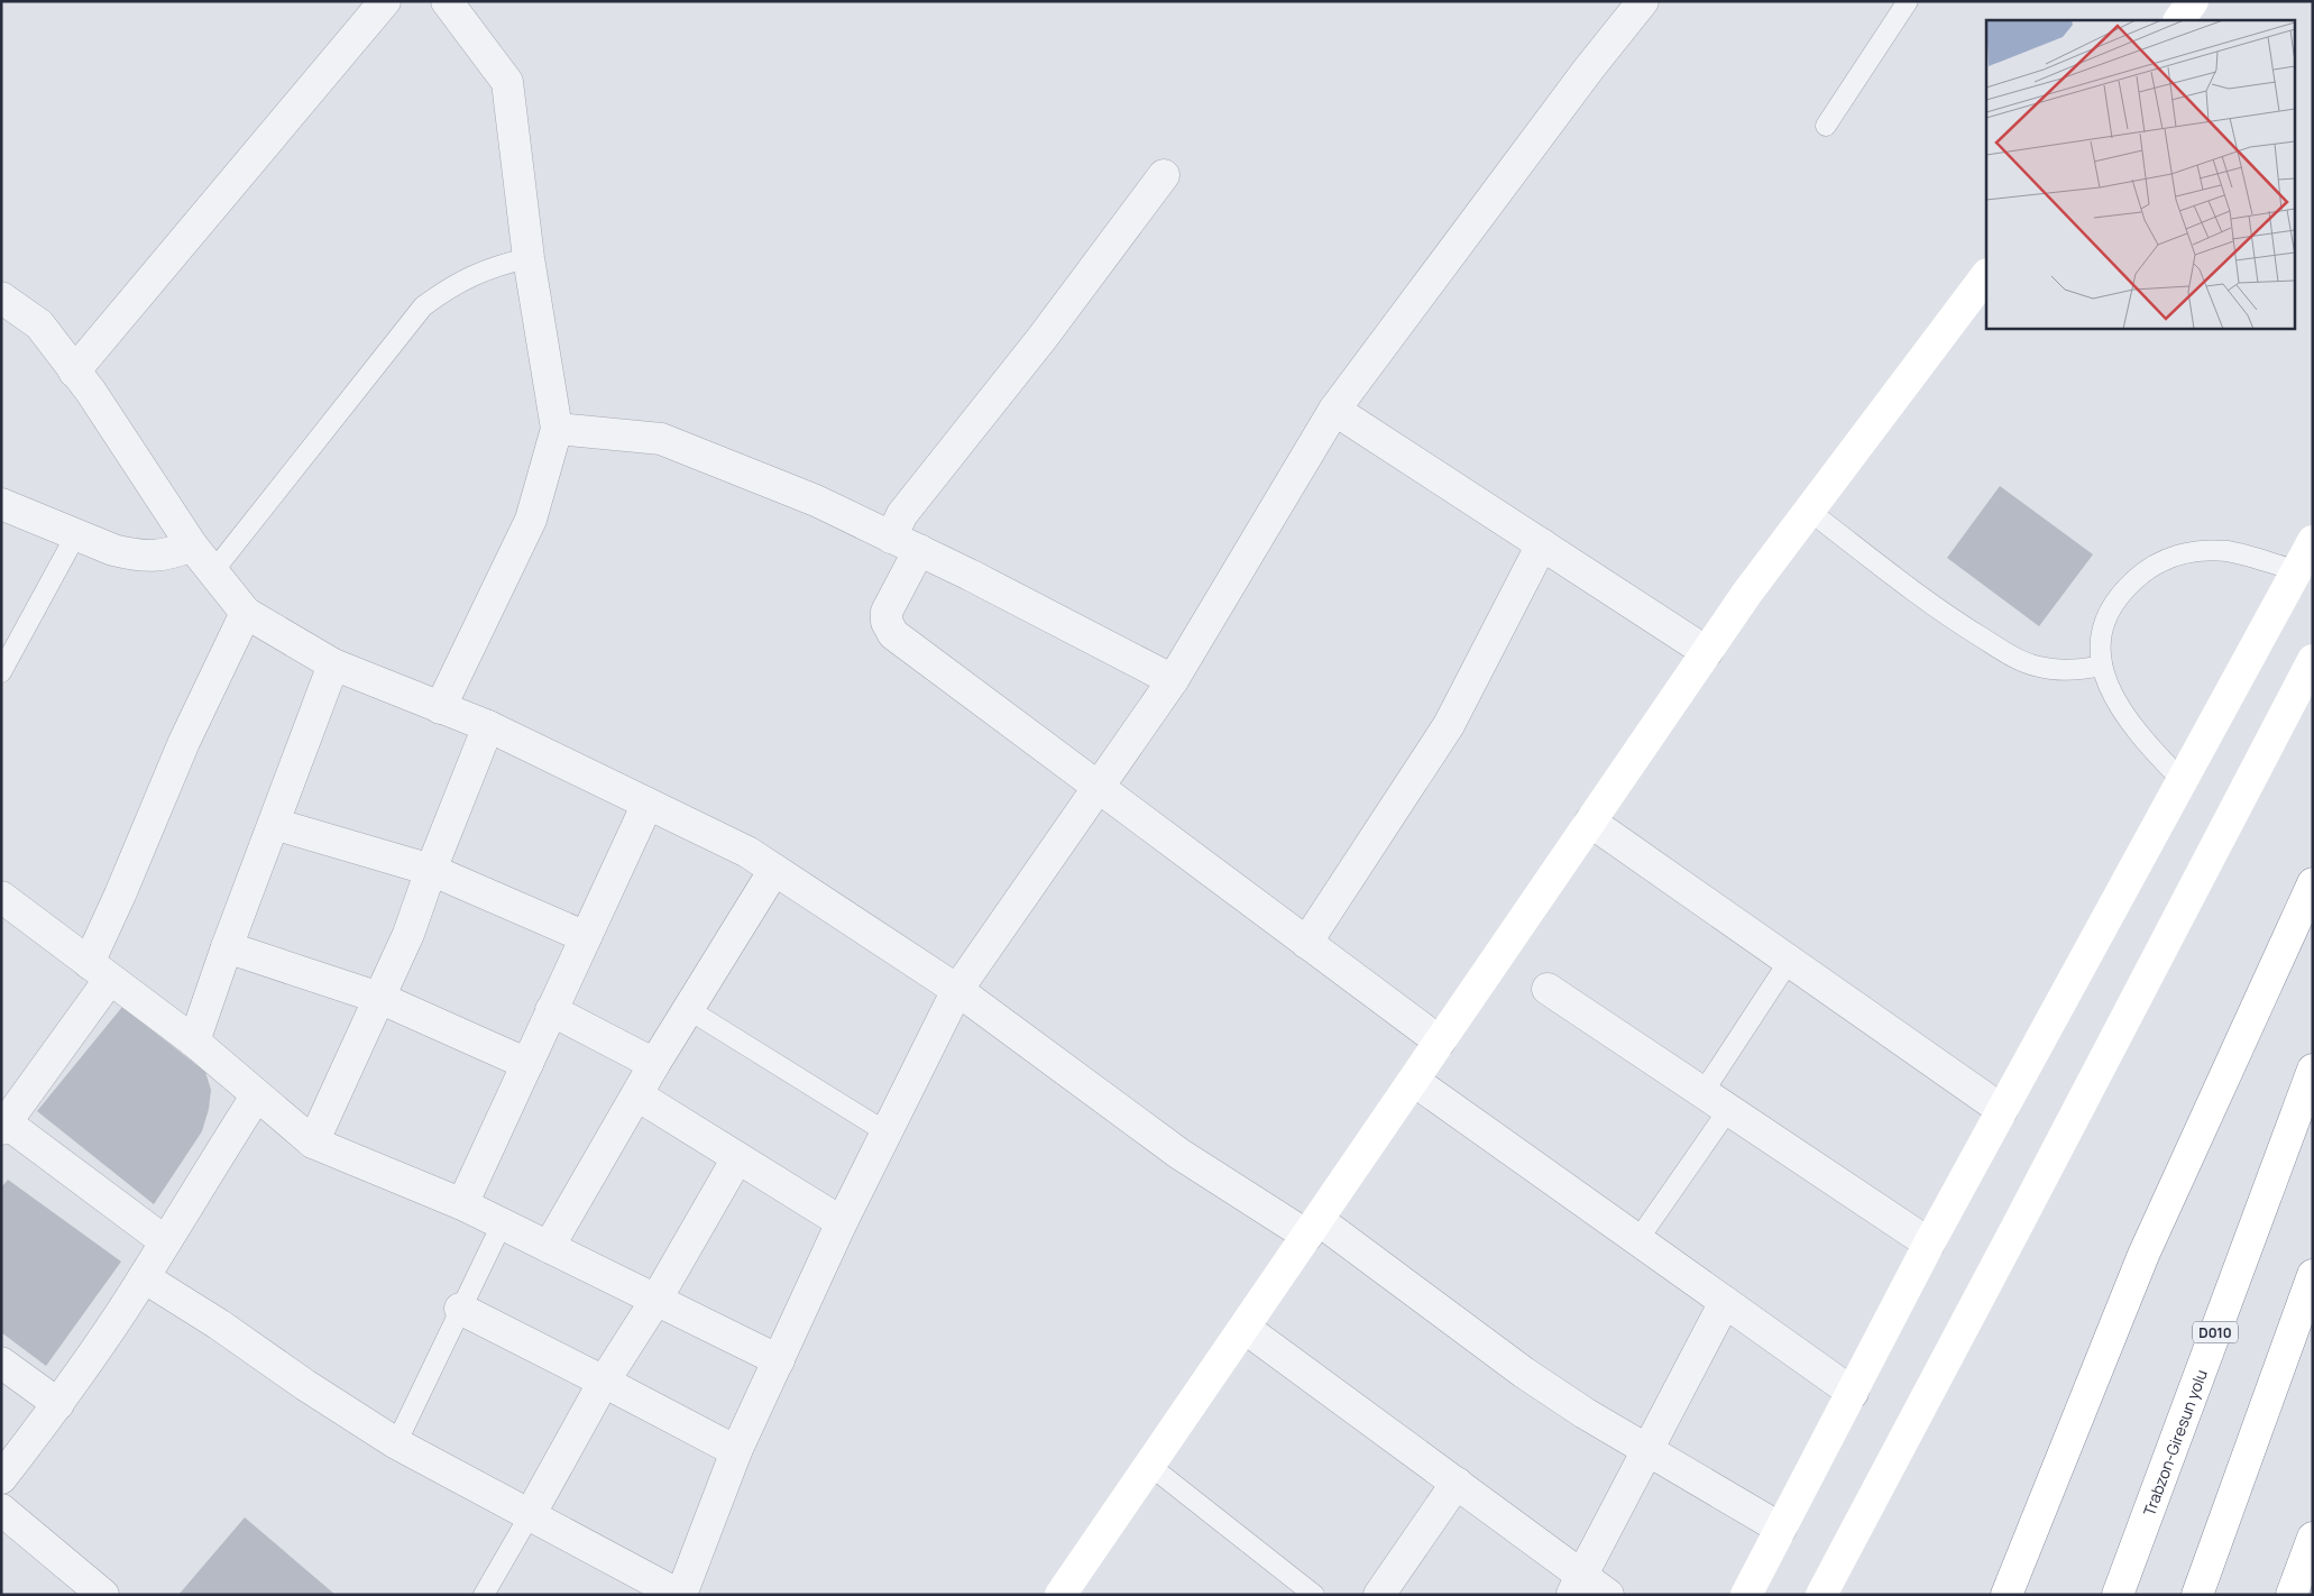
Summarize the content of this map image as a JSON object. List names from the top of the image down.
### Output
{
  "streets": {
    "main road": ["D010", "Trabzon-Giresun yolu"]
  }
}
